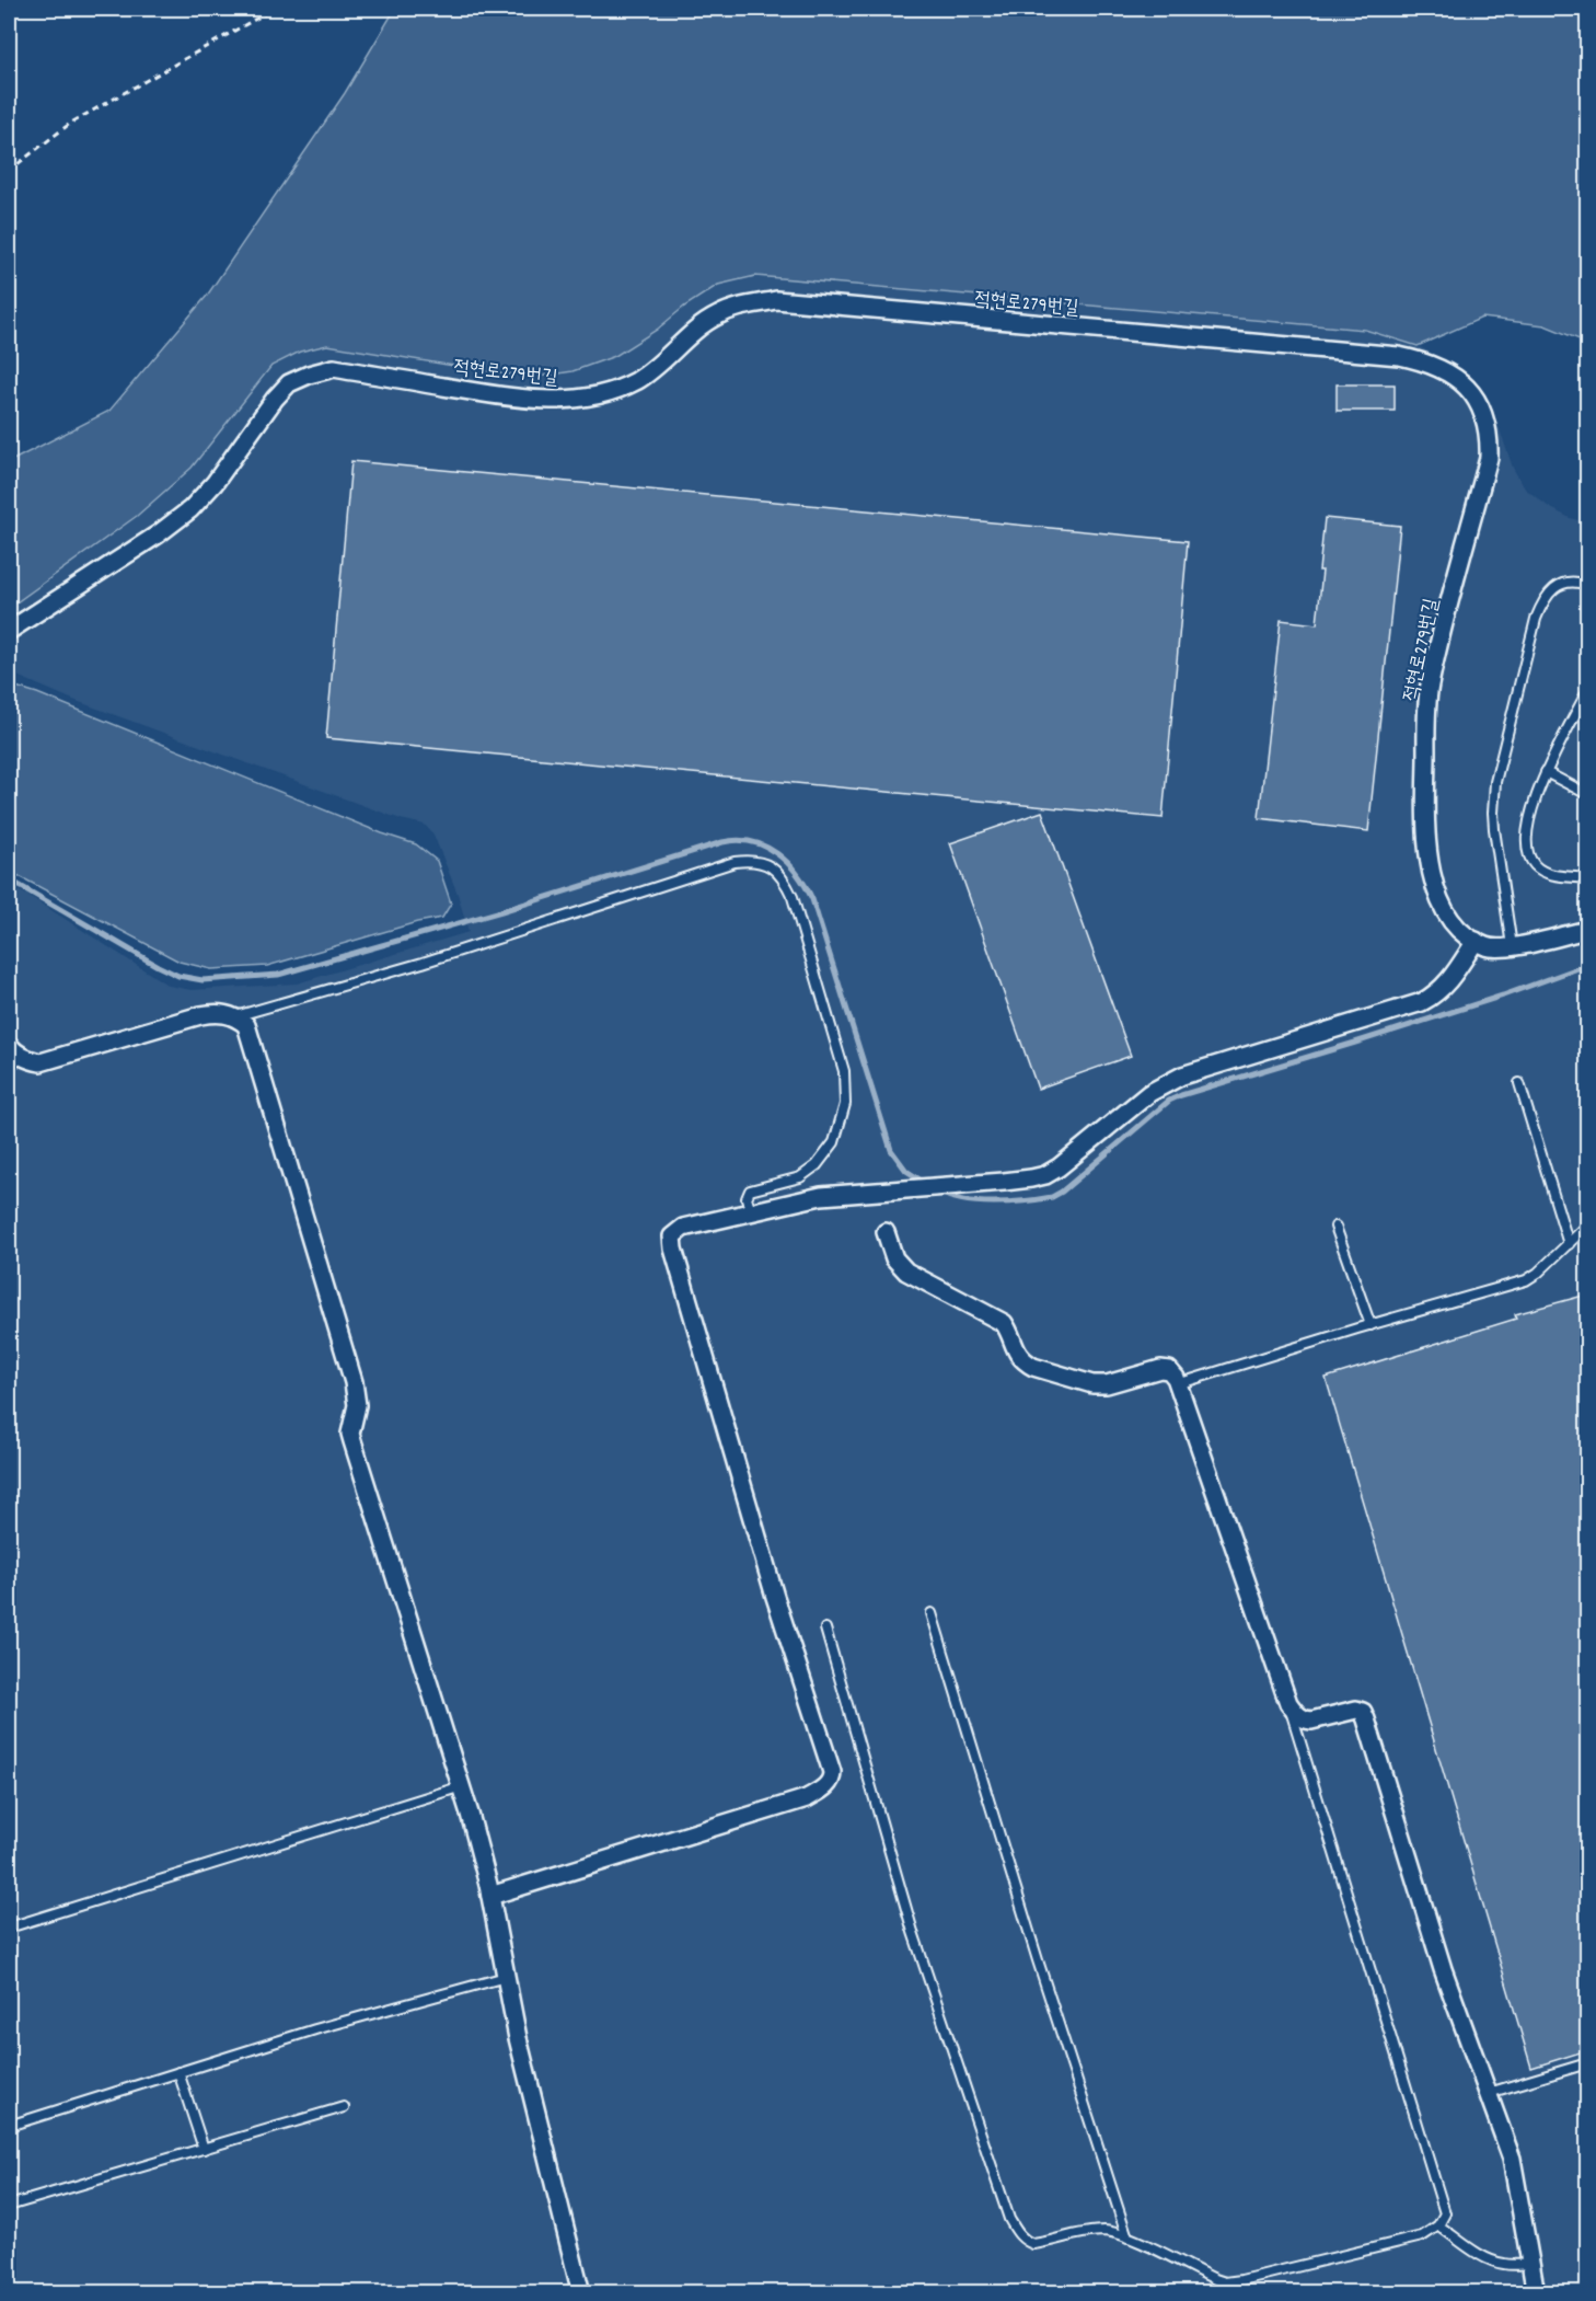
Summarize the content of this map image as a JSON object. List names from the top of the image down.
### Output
{
  "streets": {
    "street": ["적현로279번길"]
  }
}
